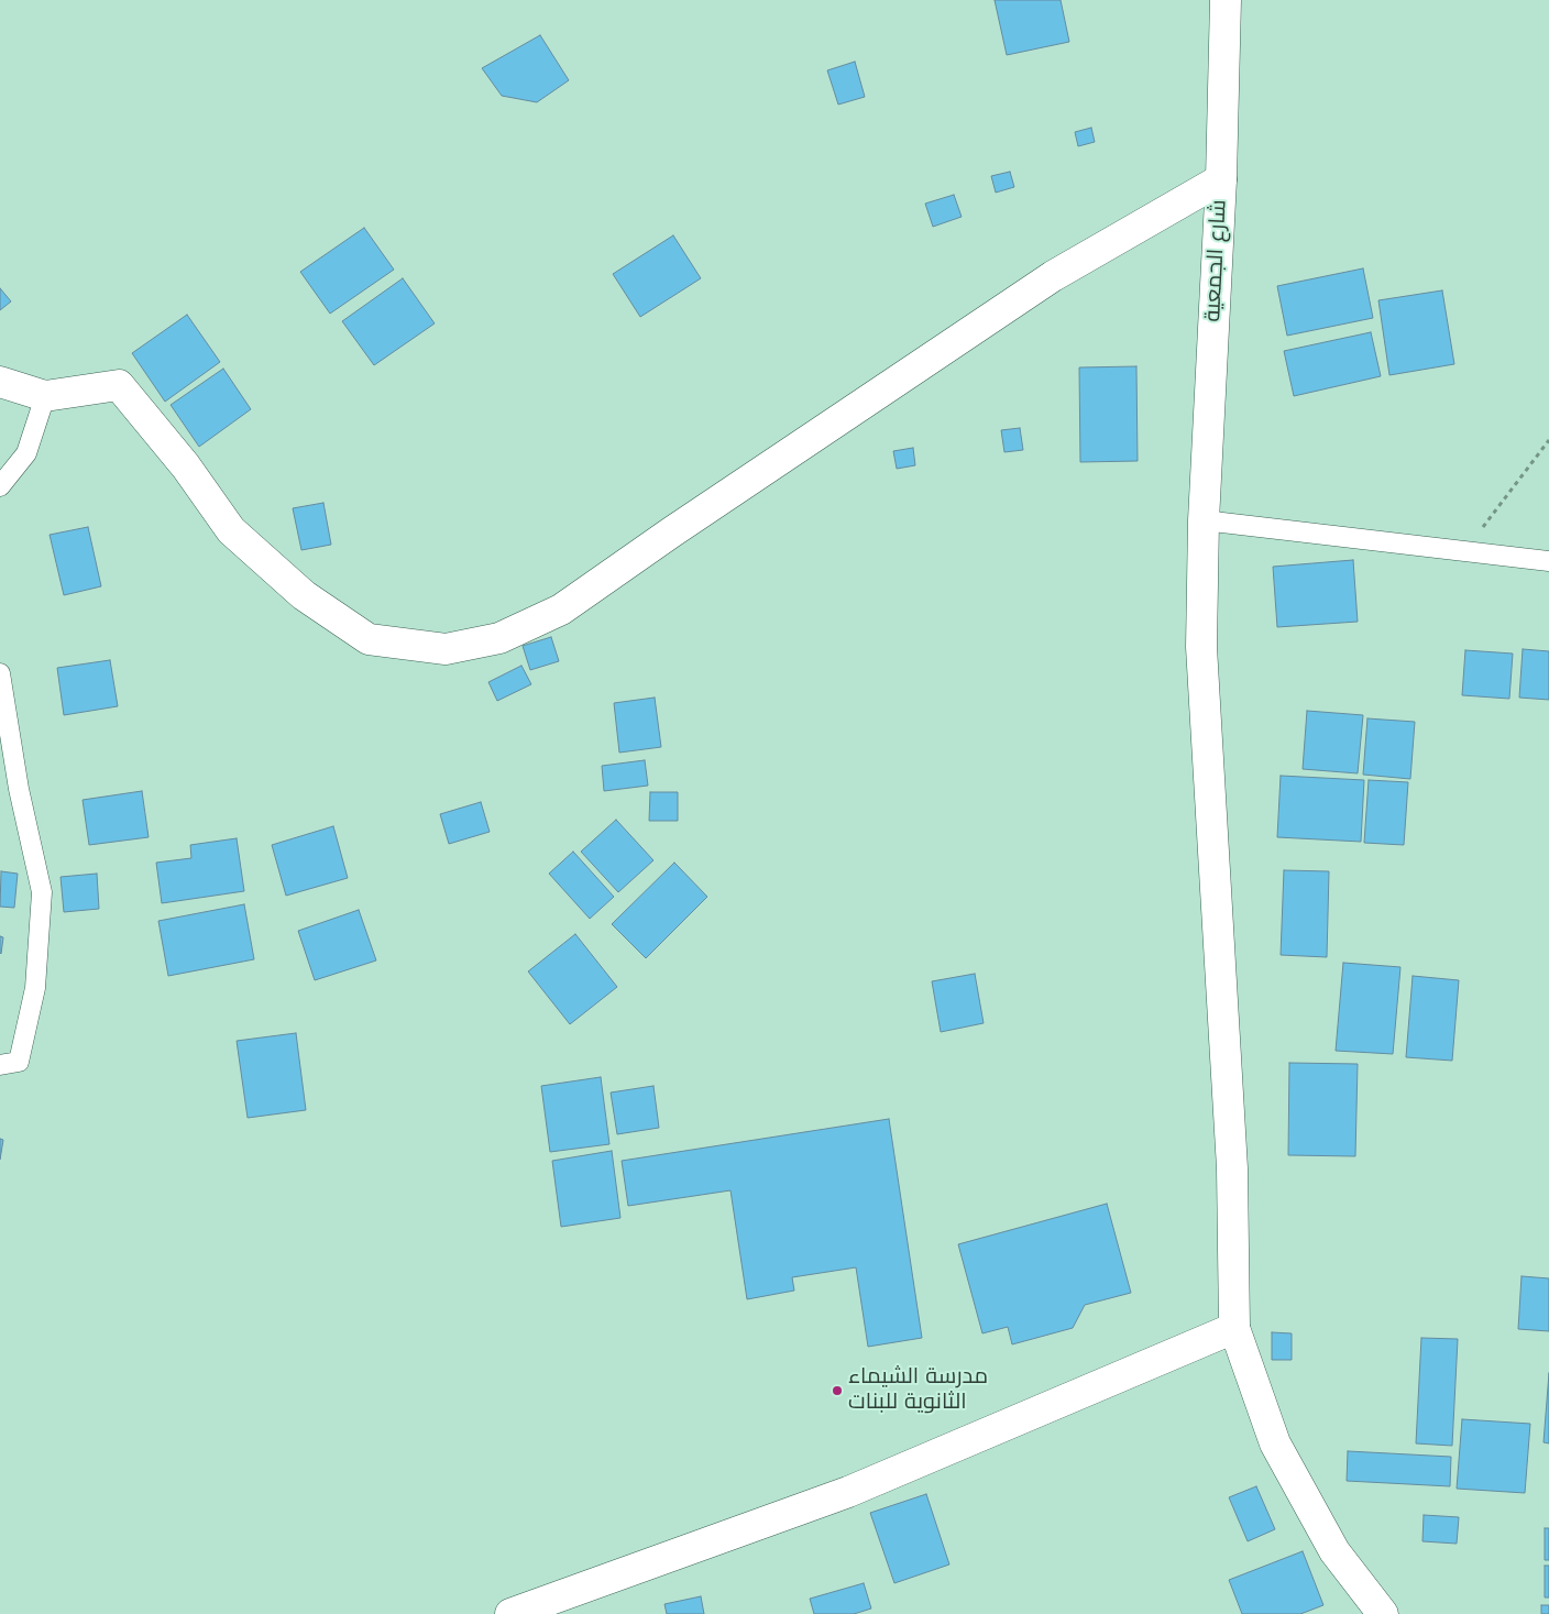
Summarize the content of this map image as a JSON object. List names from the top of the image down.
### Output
{
  "streets": {
    "street": ["شارع الجمعية"]
  },
  "places": ["مدرسة الشيماء الثانوية للبنات"]
}
